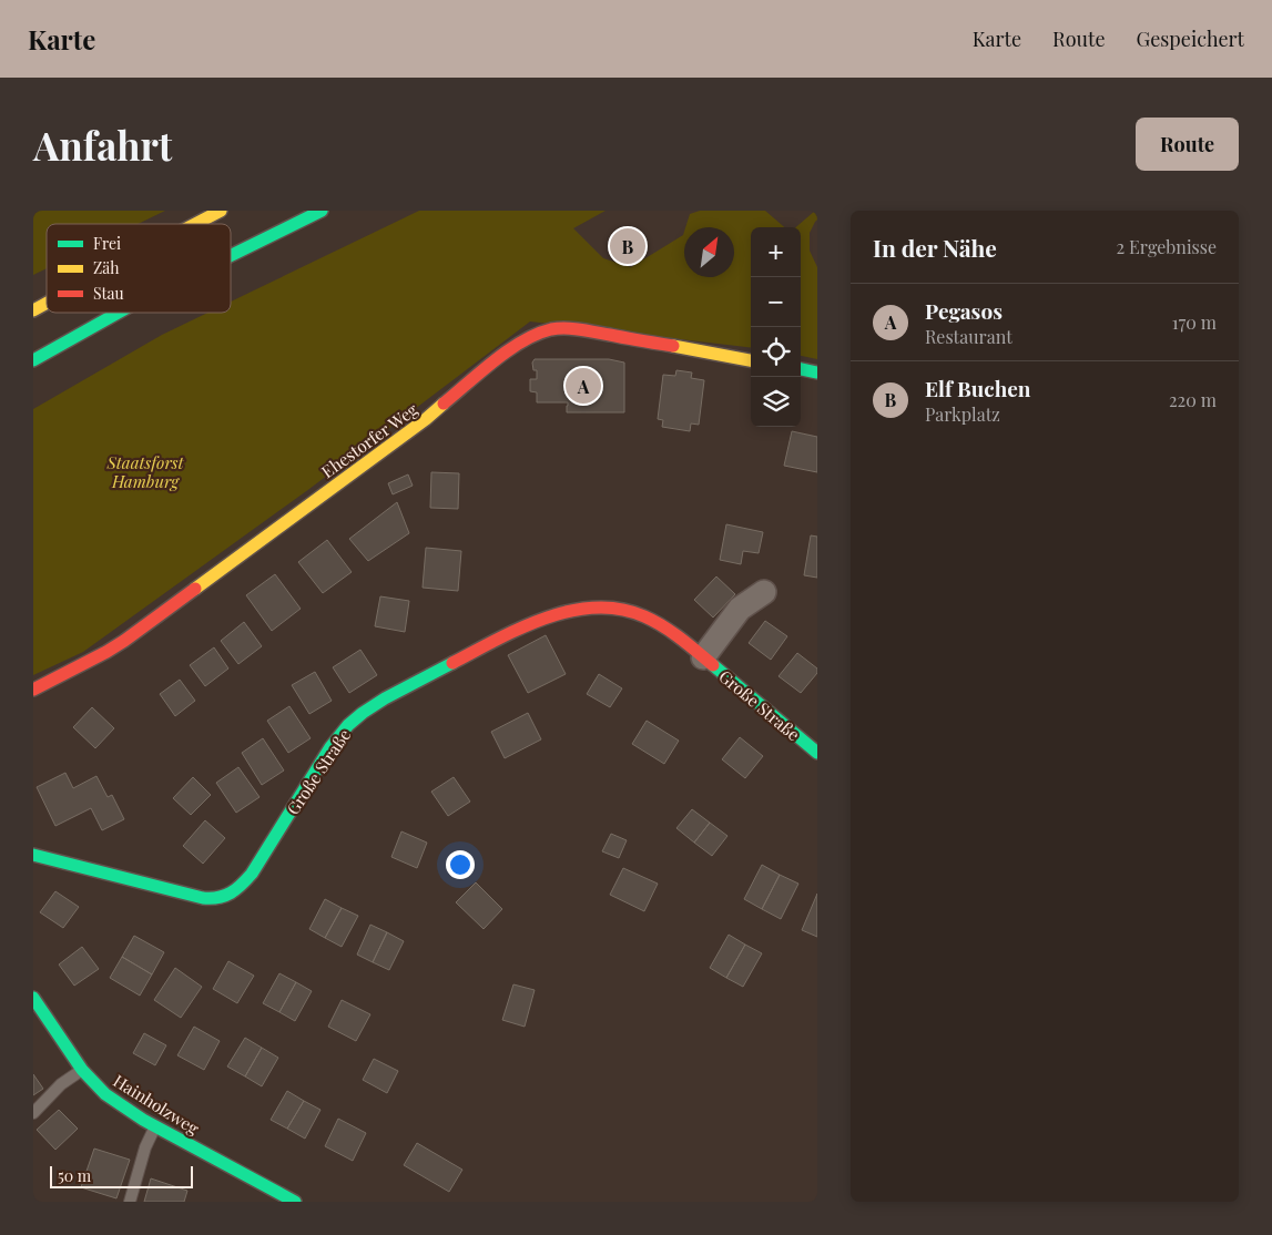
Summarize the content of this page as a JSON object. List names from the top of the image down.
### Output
{
  "streets": {
    "main road": ["Ehestorfer Weg", "Große Straße", "Hainholzweg"]
  },
  "parks": ["Staatsforst Hamburg"],
  "legend": ["Frei", "Zäh", "Stau"],
  "scale_bar": "50 m",
  "north": "top right",
  "page": {
    "header": "Karte",
    "nav": ["Karte", "Route", "Gespeichert"],
    "buttons": "Route",
    "title": "Anfahrt",
    "heading": ["In der Nähe", "2 Ergebnisse"],
    "pins": ["B", "A"],
    "map_buttons": ["+", "−"],
    "list": [
      {
        "mark": "A",
        "name": "Pegasos",
        "note": "Restaurant",
        "value": "170 m"
      },
      {
        "mark": "B",
        "name": "Elf Buchen",
        "note": "Parkplatz",
        "value": "220 m"
      }
    ],
    "scale": "50 m"
  }
}
